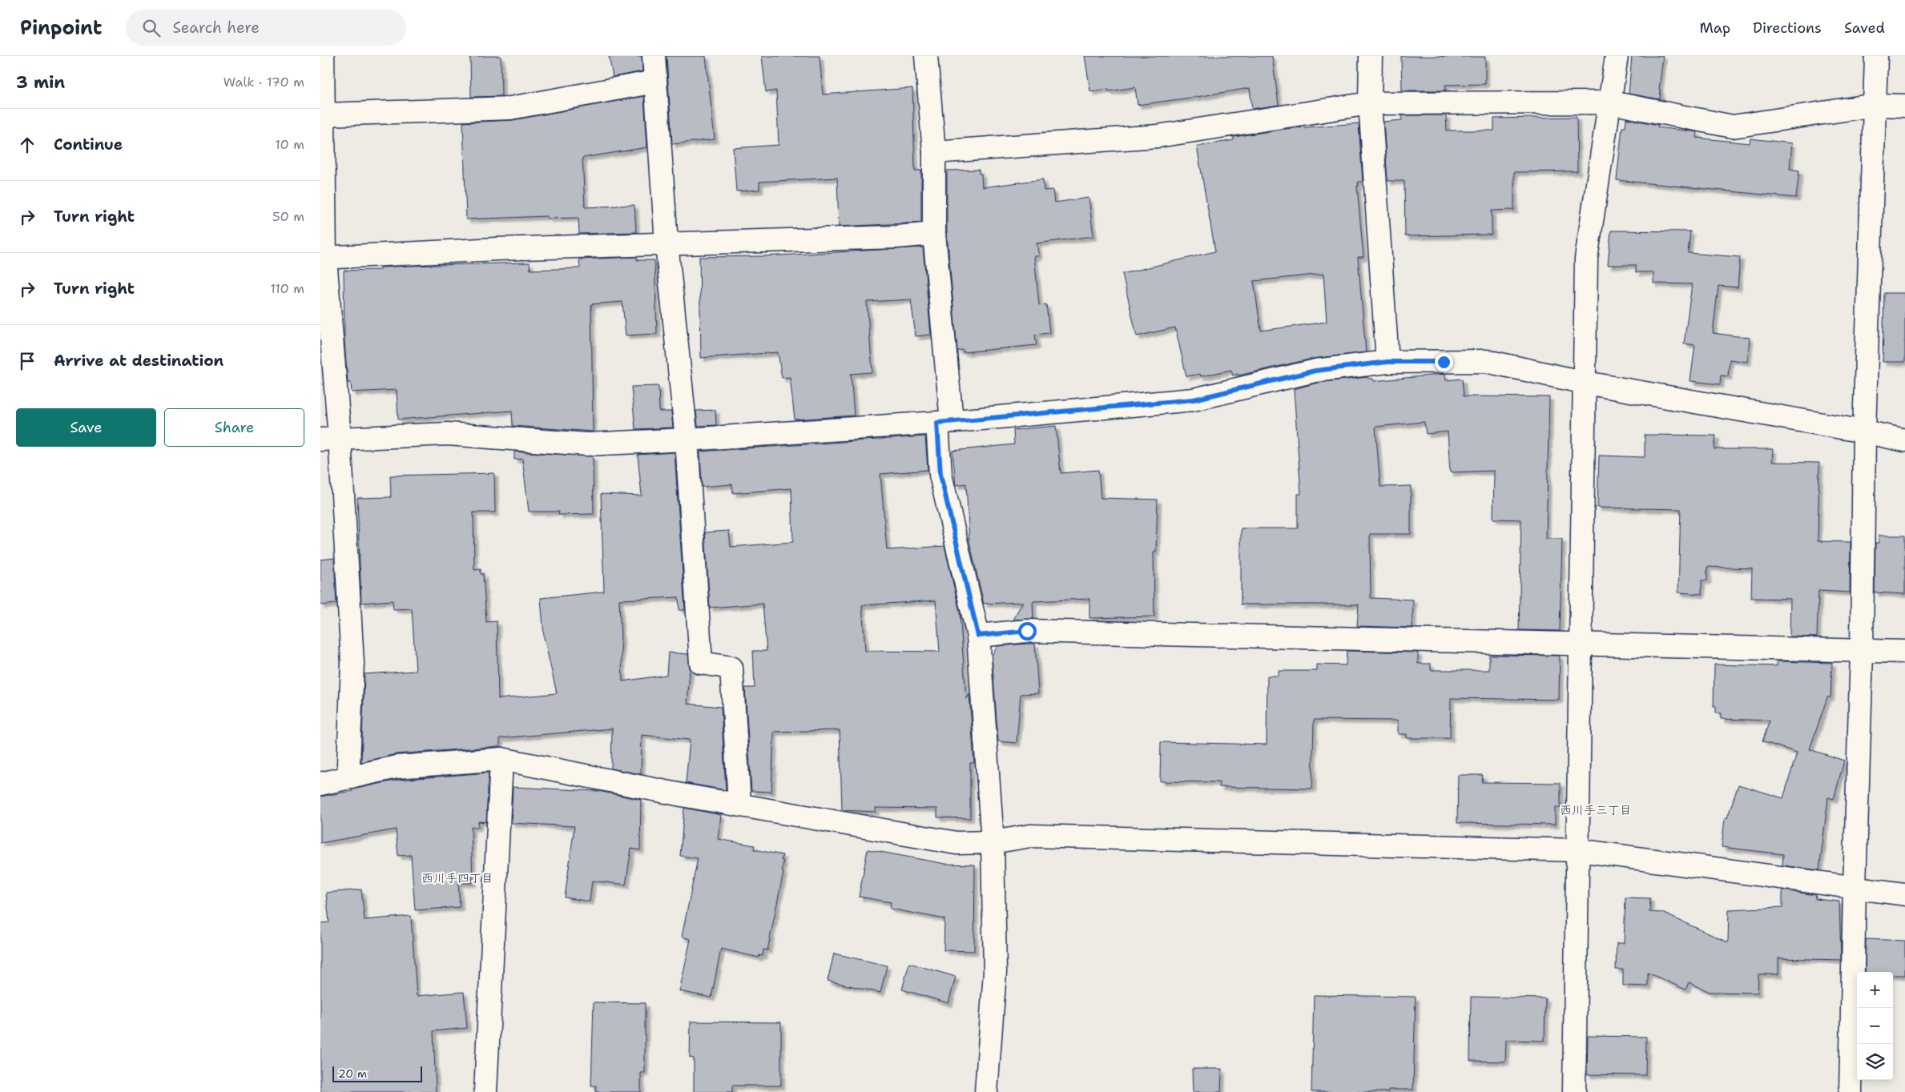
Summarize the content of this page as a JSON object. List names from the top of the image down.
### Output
{
  "districts": ["西川手三丁目", "西川手四丁目"],
  "scale_bar": "20 m",
  "page": {
    "header": "Pinpoint",
    "search": "Search here",
    "nav": ["Map", "Directions", "Saved"],
    "heading": ["3 min", "Walk · 170 m"],
    "list": [
      ["Continue", "10 m"],
      ["Turn right", "50 m"],
      ["Turn right", "110 m"],
      "Arrive at destination"
    ],
    "buttons": ["Save", "Share"],
    "map_buttons": ["+", "−"],
    "scale": "20 m"
  }
}
